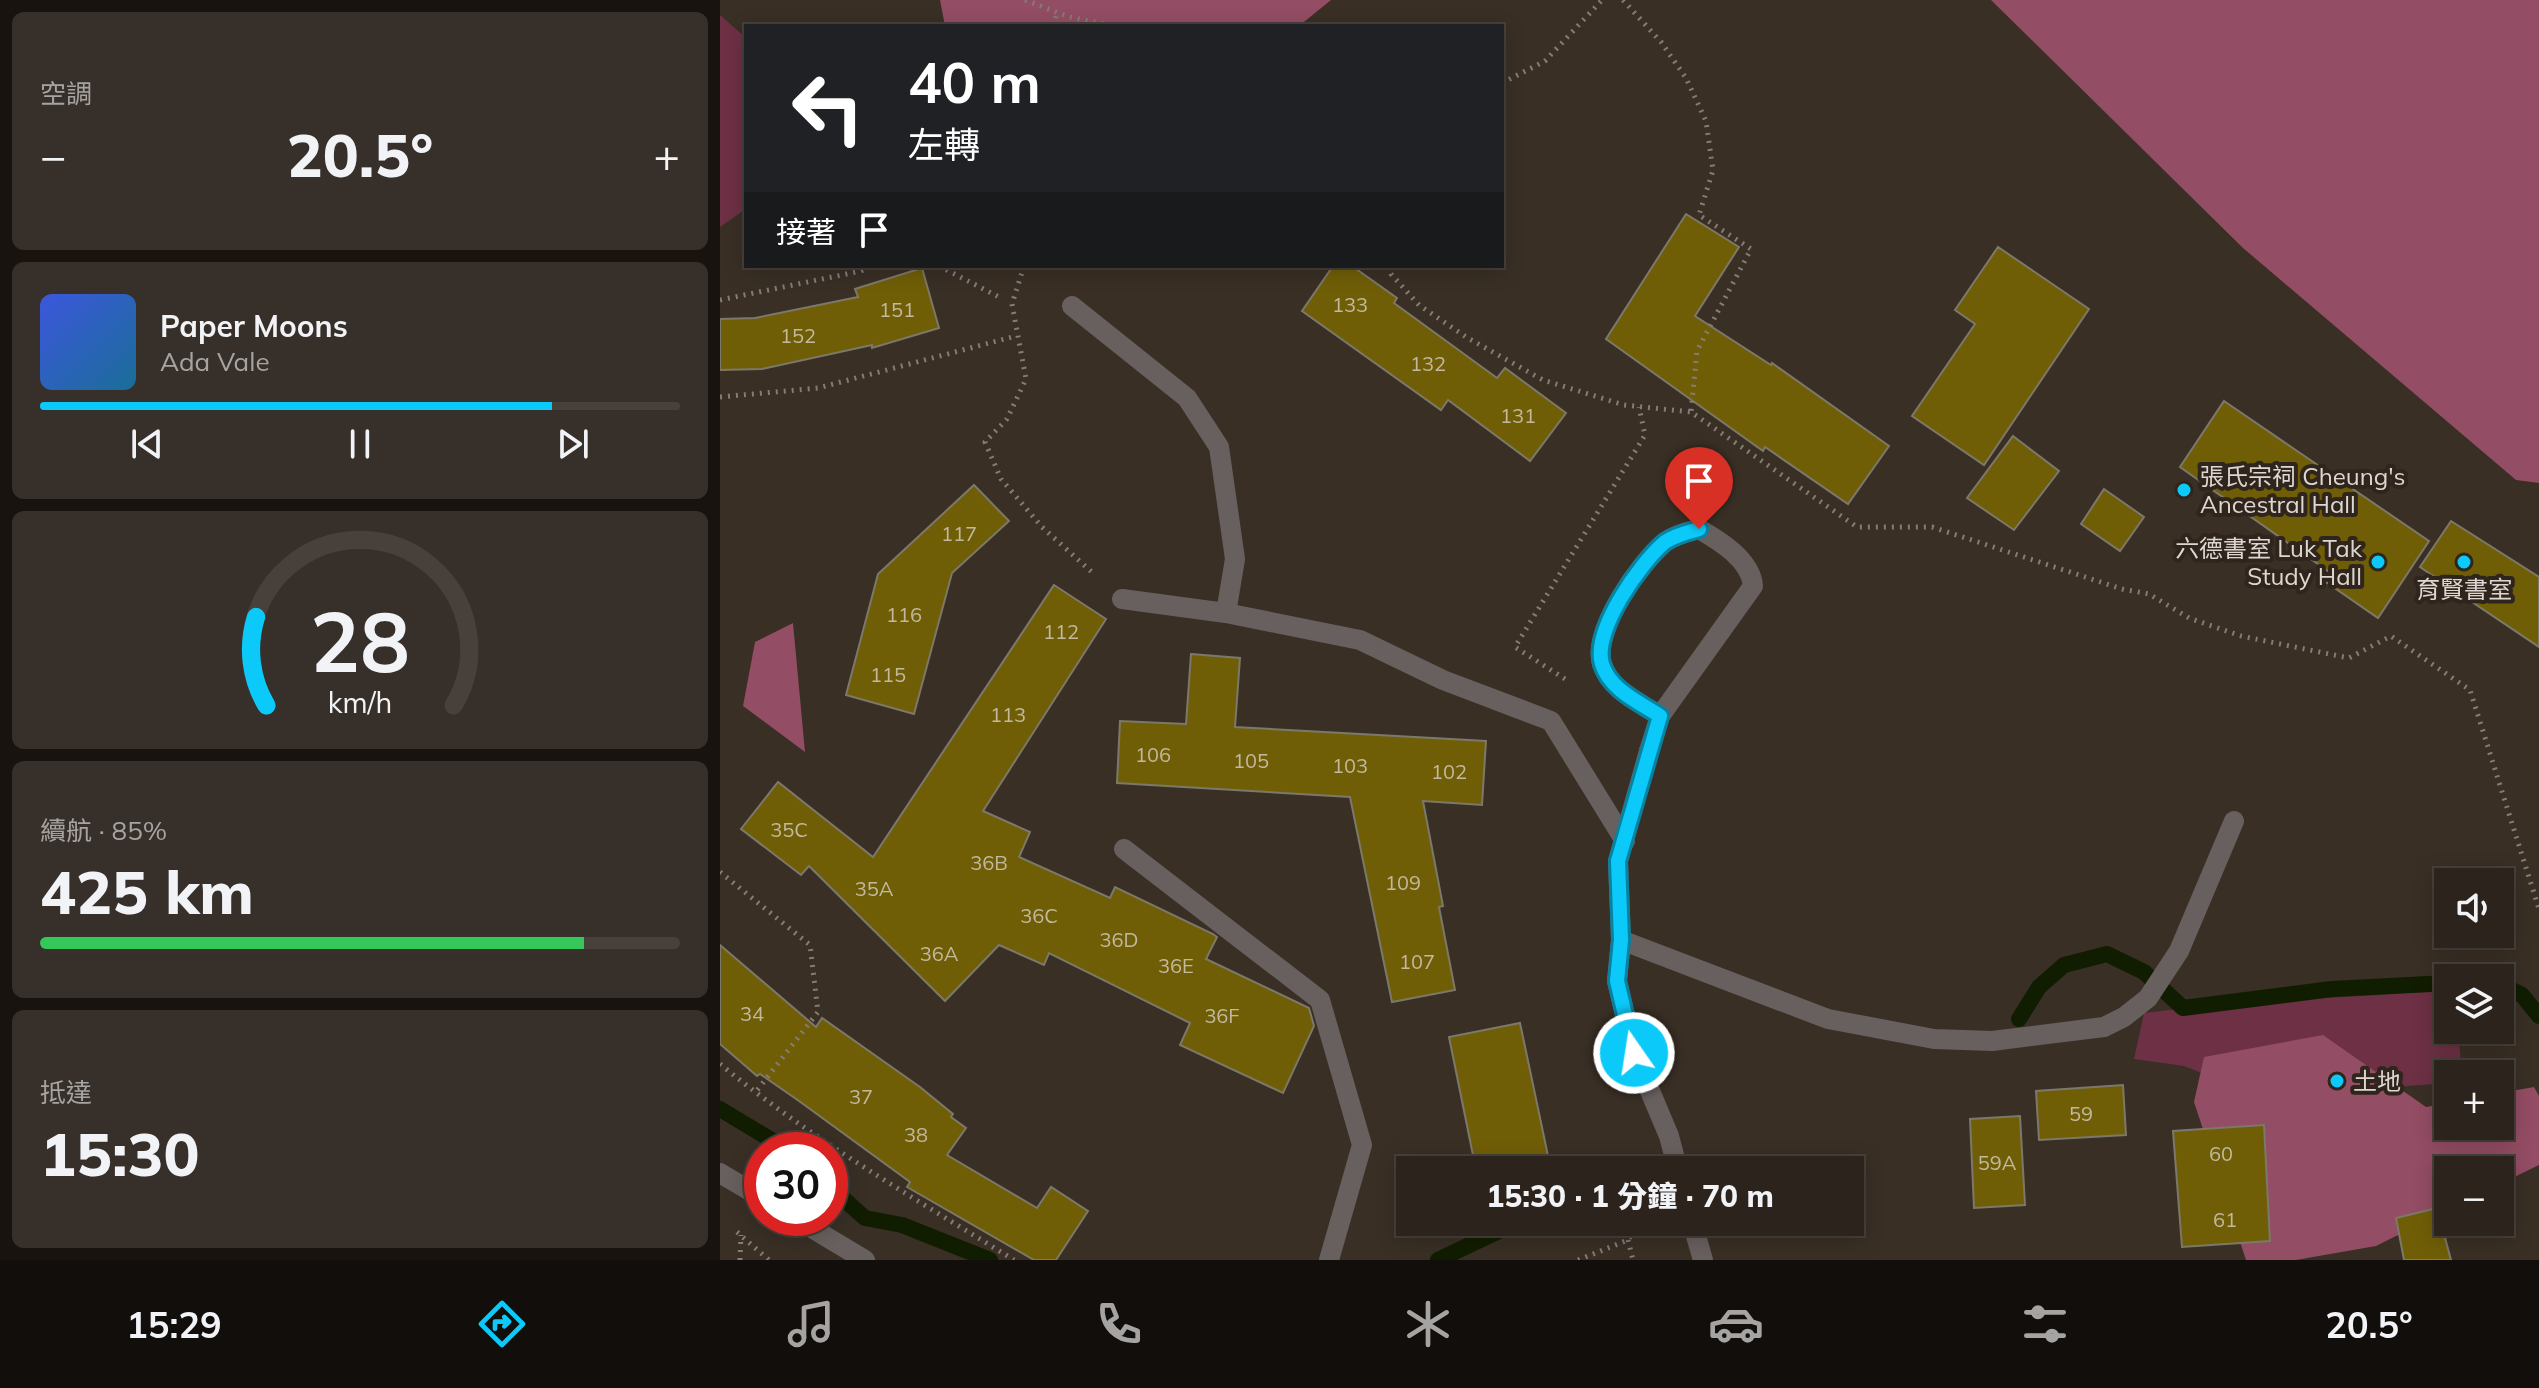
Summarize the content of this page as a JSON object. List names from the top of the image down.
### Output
{
  "places": [
    "張氏宗祠 Cheung's Ancestral Hall",
    "六德書室 Luk Tak Study Hall",
    "育賢書室",
    "土地"
  ],
  "house_numbers": [
    "133",
    "151",
    "152",
    "132",
    "131",
    "117",
    "116",
    "112",
    "115",
    "113",
    "106",
    "105",
    "103",
    "102",
    "35C",
    "36B",
    "109",
    "35A",
    "36C",
    "36D",
    "36A",
    "107",
    "36E",
    "34",
    "36F",
    "37",
    "59",
    "38",
    "60",
    "59A",
    "61"
  ],
  "page": {
    "tile": [
      "空調",
      ["續航 · 85%", "425 km"],
      ["抵達", "15:30"]
    ],
    "turn": ["40 m", "左轉"],
    "heat": ["−", "20.5°", "+"],
    "then": "接著",
    "song": ["Paper Moons", "Ada Vale"],
    "map_buttons": ["+", "−"],
    "limit": "30",
    "trip": "15:30 · 1 分鐘 · 70 m",
    "tabs": ["15:29", "20.5°"],
    "gauge": ["28", "km/h"]
  }
}
